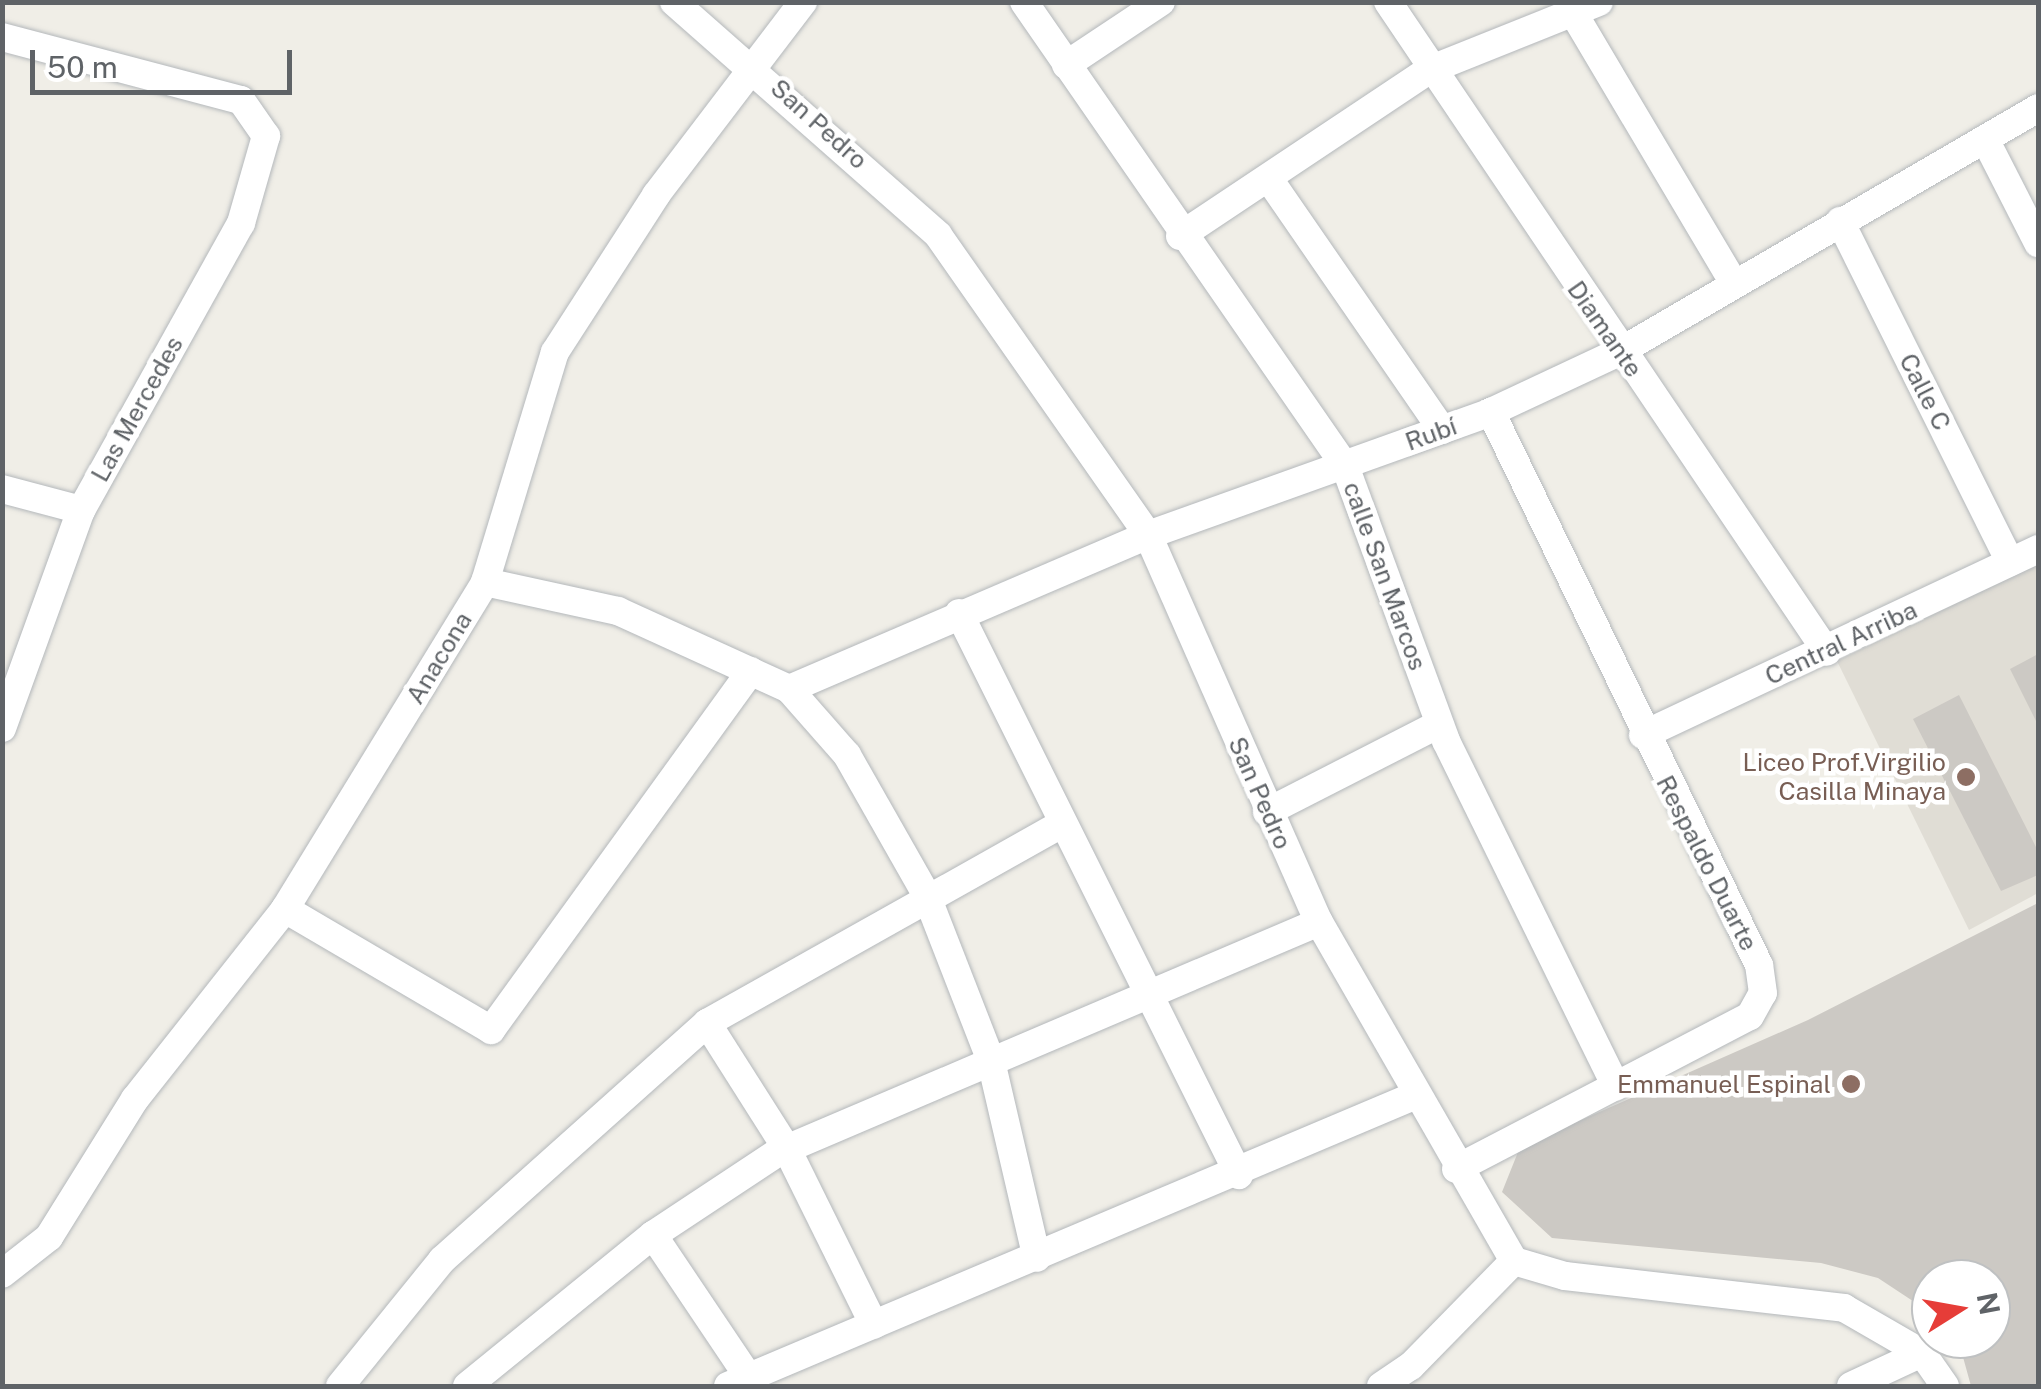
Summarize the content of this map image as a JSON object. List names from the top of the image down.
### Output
{
  "streets": {
    "street": [
      "San Pedro",
      "Diamante",
      "Calle C",
      "Las Mercedes",
      "Rubí",
      "calle San Marcos",
      "Central Arriba",
      "Anacona",
      "Respaldo Duarte"
    ]
  },
  "crossings": [
    ["San Pedro", "Rubí"],
    ["San Pedro", "Anacona"],
    ["San Pedro", "Respaldo Duarte"],
    ["Diamante", "Rubí"],
    ["Diamante", "Central Arriba"],
    ["Calle C", "Rubí"],
    ["Calle C", "Central Arriba"],
    ["Rubí", "calle San Marcos"],
    ["Rubí", "Respaldo Duarte"],
    ["calle San Marcos", "Respaldo Duarte"],
    ["Central Arriba", "Respaldo Duarte"]
  ],
  "places": ["Liceo Prof.Virgilio Casilla Minaya", "Emmanuel Espinal"],
  "scale_bar": "50 m",
  "north": "right"
}
